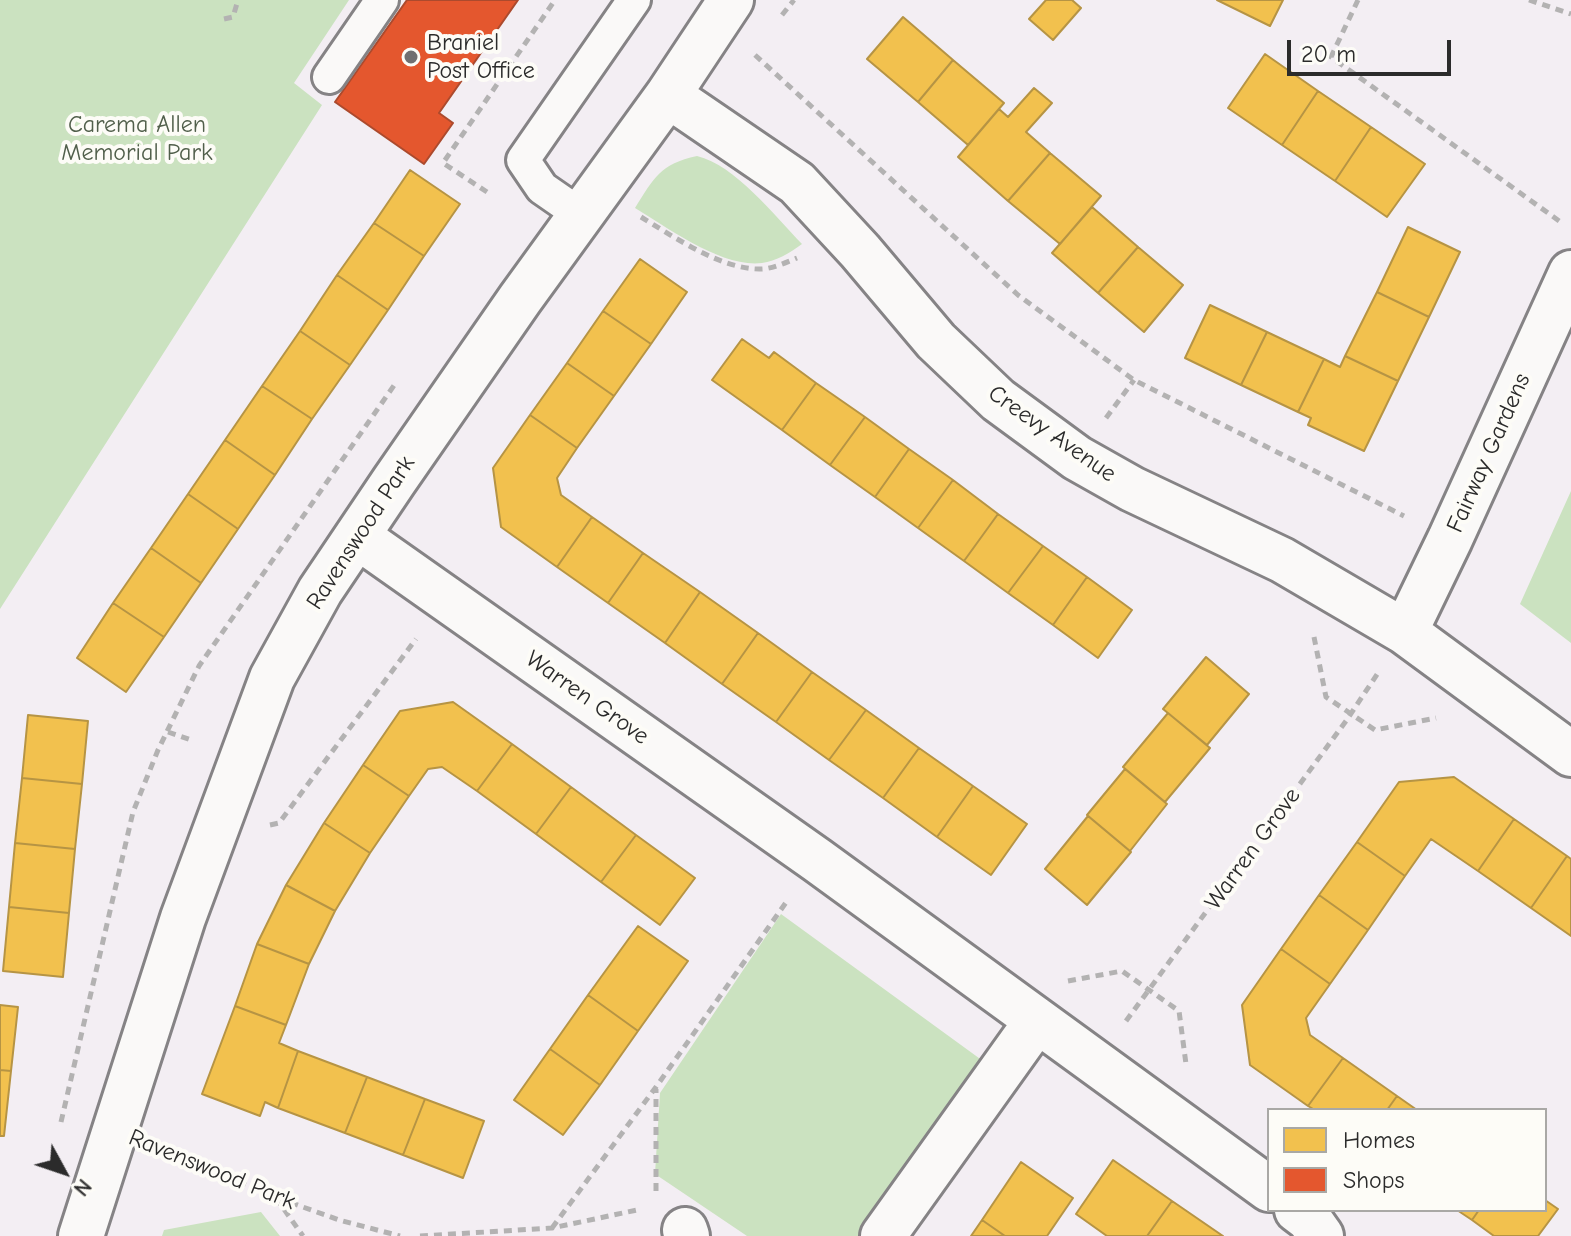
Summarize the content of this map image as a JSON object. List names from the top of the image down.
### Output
{
  "streets": {
    "street": [
      "Creevy Avenue",
      "Fairway Gardens",
      "Ravenswood Park",
      "Warren Grove"
    ]
  },
  "crossings": [
    ["Creevy Avenue", "Fairway Gardens"],
    ["Creevy Avenue", "Ravenswood Park"],
    ["Creevy Avenue", "Warren Grove"],
    ["Fairway Gardens", "Warren Grove"],
    ["Ravenswood Park", "Warren Grove"]
  ],
  "parks": ["Carema Allen Memorial Park"],
  "places": ["Braniel Post Office"],
  "legend": ["Homes", "Shops"],
  "scale_bar": "20 m",
  "north": "bottom right"
}
